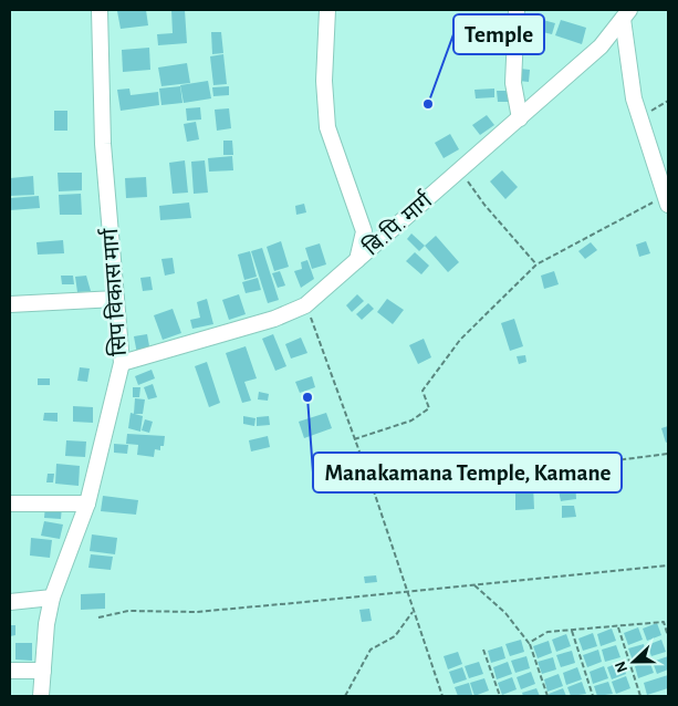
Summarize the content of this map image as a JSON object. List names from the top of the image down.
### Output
{
  "streets": {
    "street": ["बि.पि. मार्ग", "सिप विकास मार्ग"]
  },
  "crossings": [
    ["बि.पि. मार्ग", "सिप विकास मार्ग"]
  ],
  "places": ["Temple", "Manakamana Temple, Kamane"],
  "north": "left"
}
